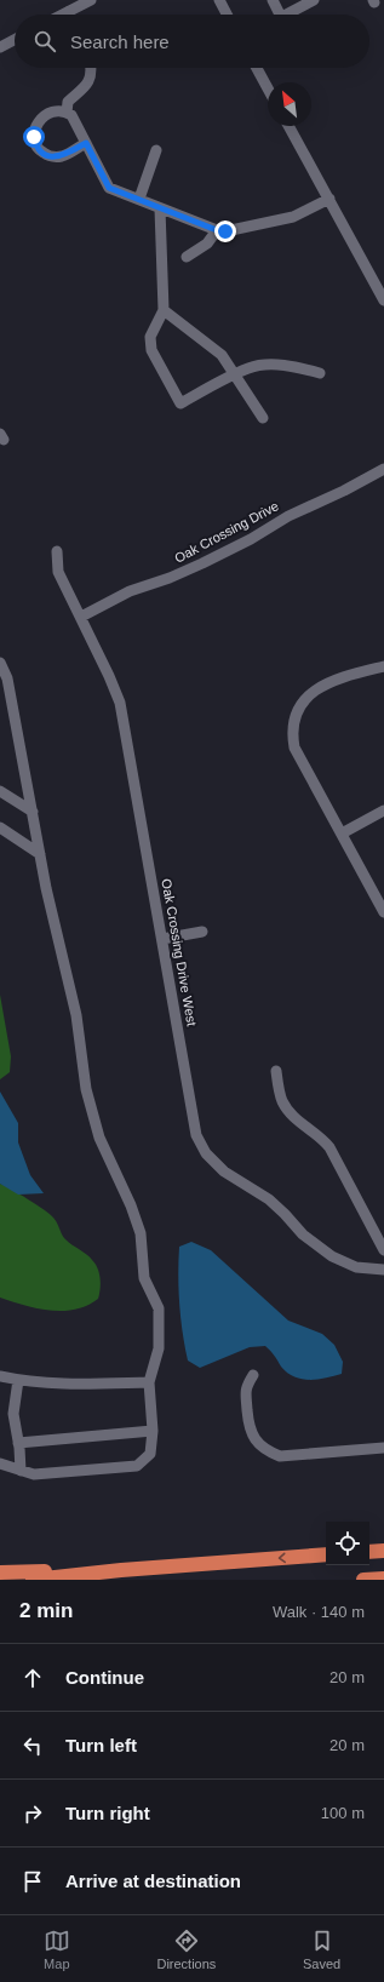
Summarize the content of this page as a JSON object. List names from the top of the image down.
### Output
{
  "streets": {
    "street": ["Oak Crossing Drive", "Oak Crossing Drive West"]
  },
  "crossings": [
    ["Oak Crossing Drive", "Oak Crossing Drive West"]
  ],
  "north": "top left",
  "page": {
    "search": "Search here",
    "heading": ["2 min", "Walk · 140 m"],
    "list": [
      ["Continue", "20 m"],
      ["Turn left", "20 m"],
      ["Turn right", "100 m"],
      "Arrive at destination"
    ],
    "nav": ["Map", "Directions", "Saved"]
  }
}
